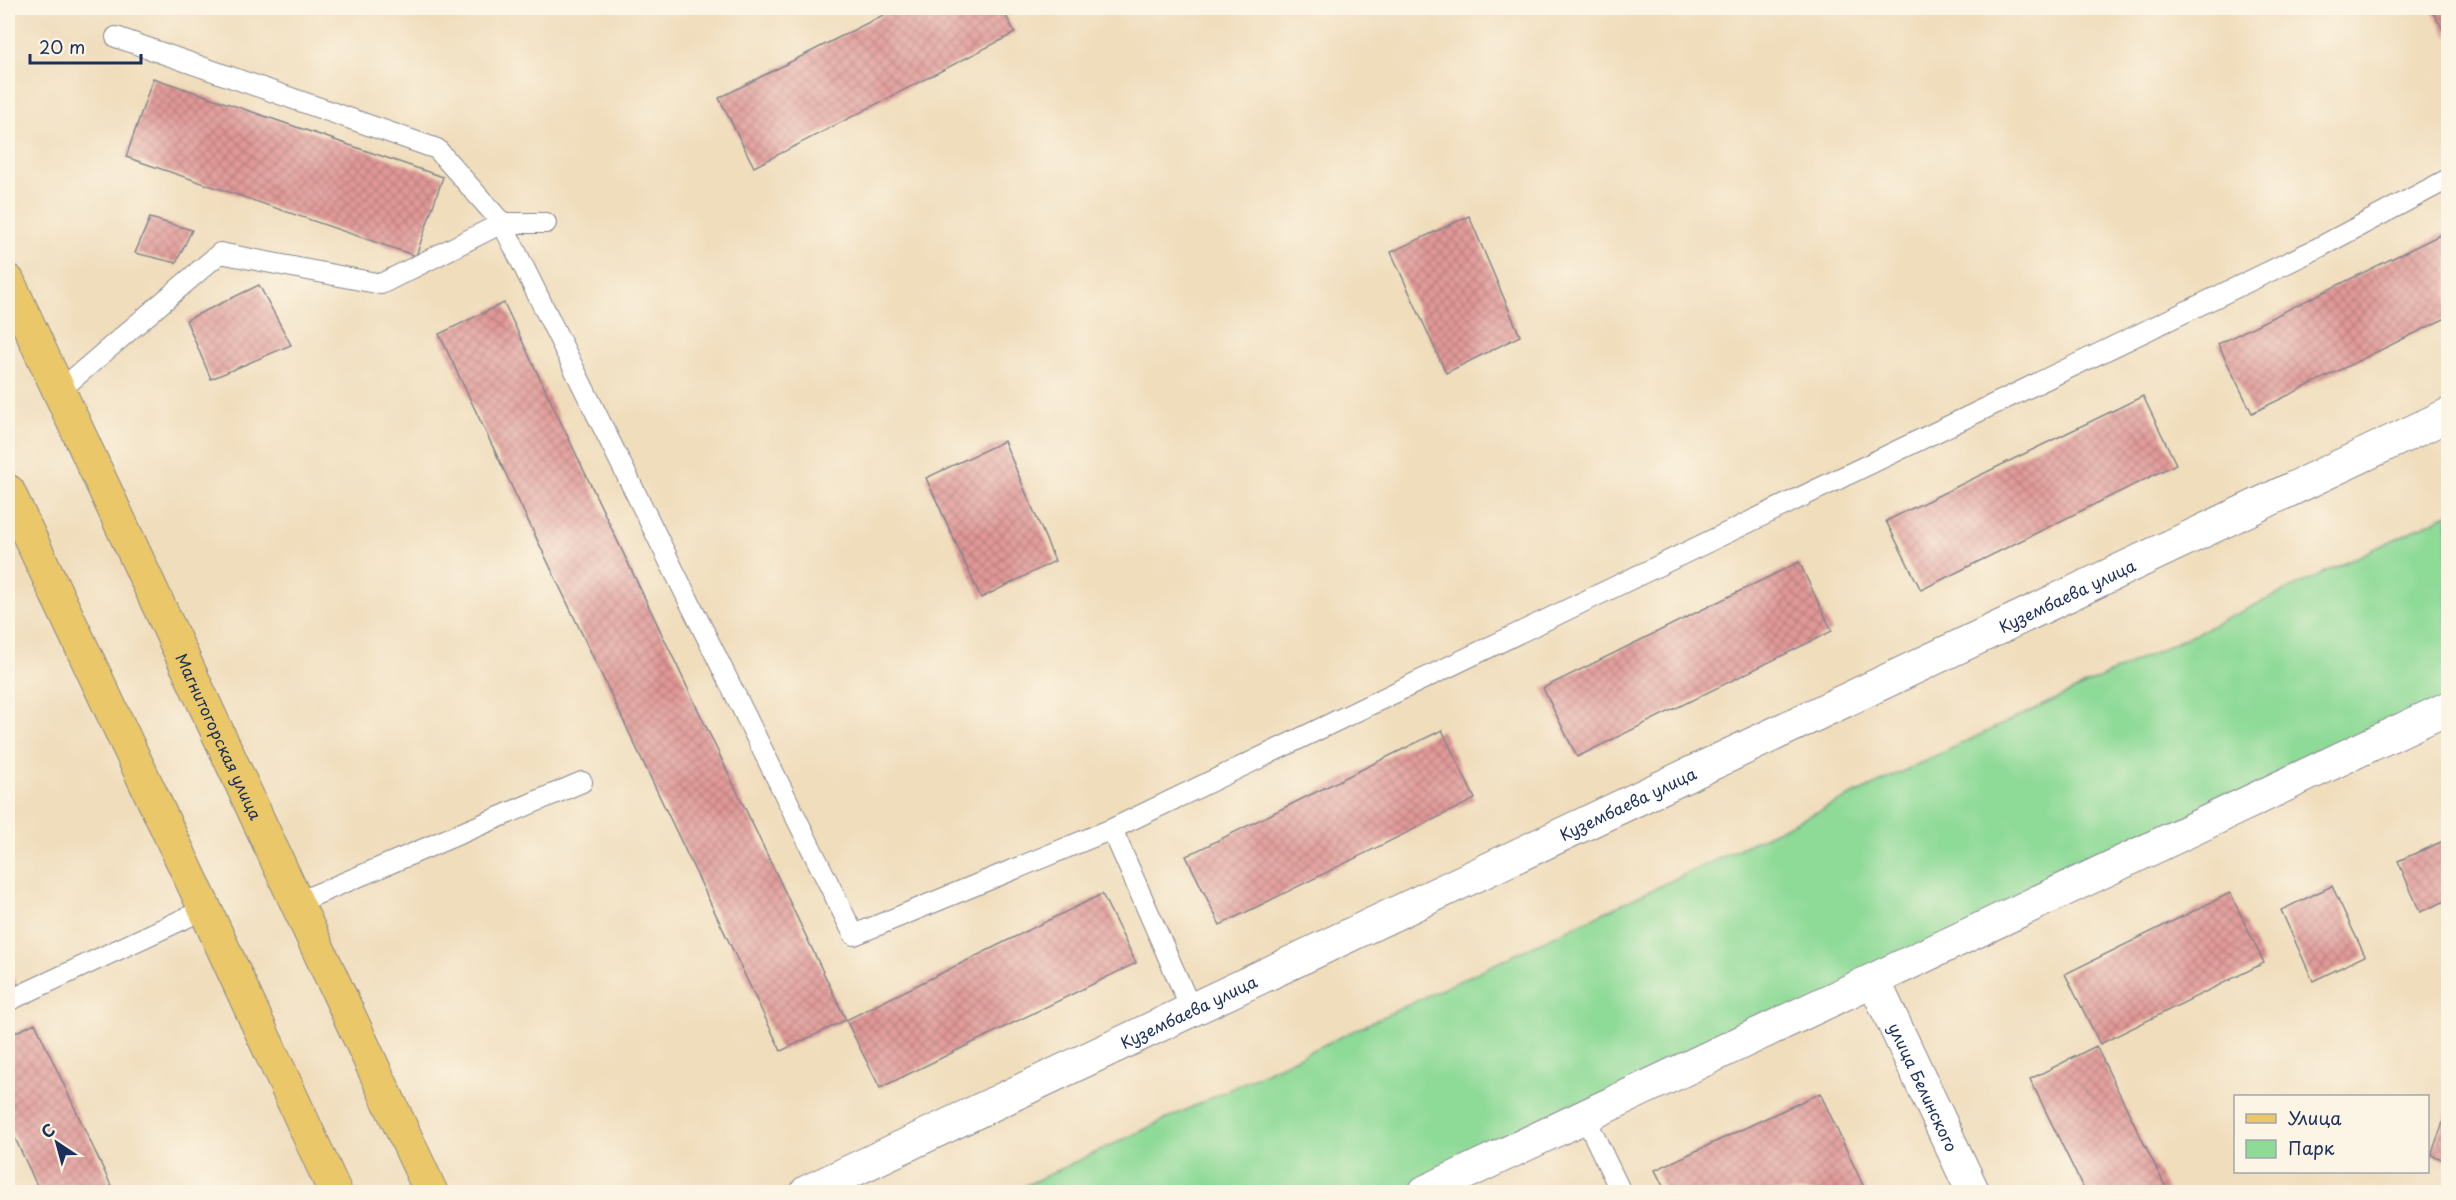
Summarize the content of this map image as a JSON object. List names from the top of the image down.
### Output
{
  "streets": {
    "main road": ["Магнитогорская улица"],
    "street": ["Кузембаева улица", "улица Белинского"]
  },
  "legend": ["Улица", "Парк"],
  "scale_bar": "20 m",
  "north": "top left"
}
